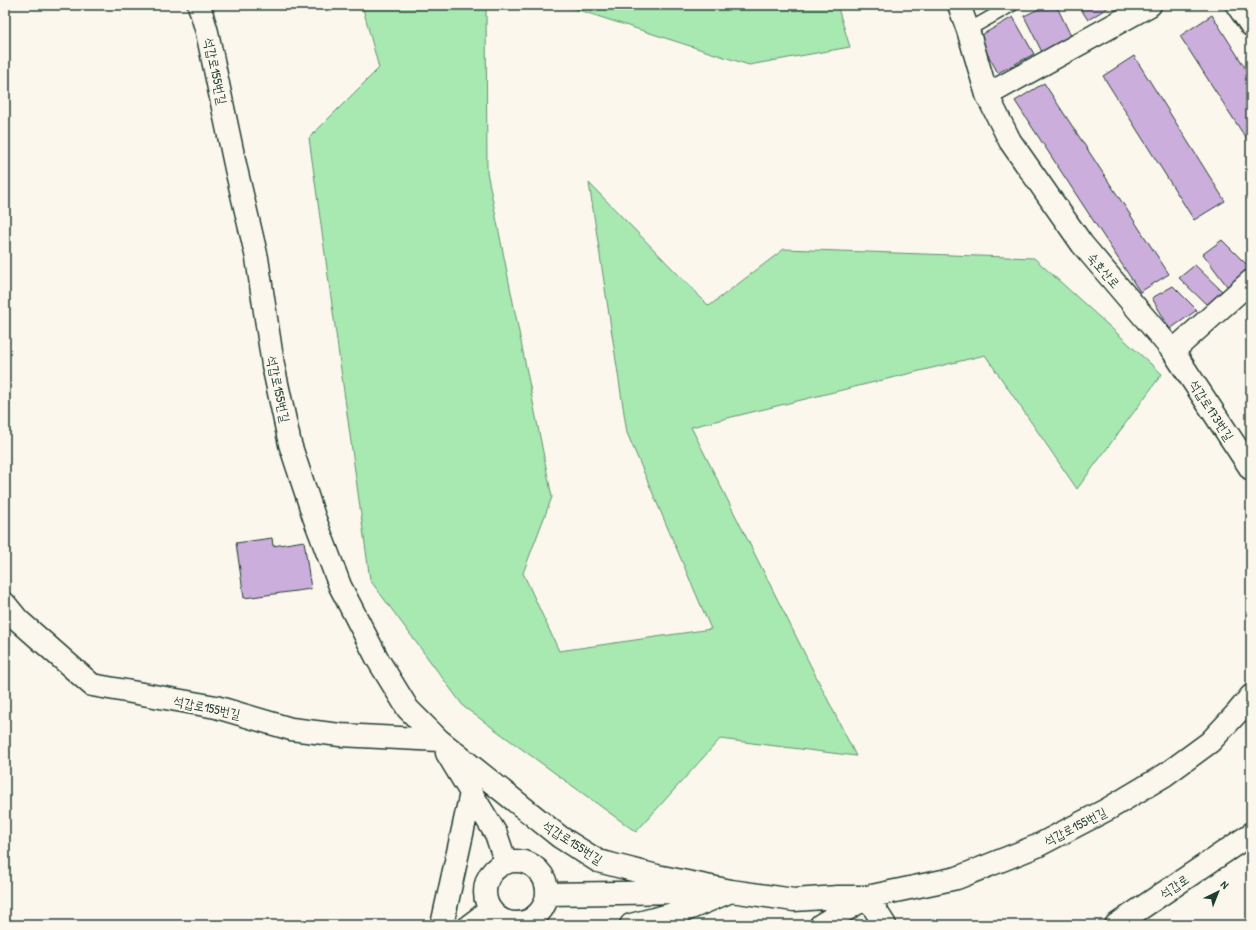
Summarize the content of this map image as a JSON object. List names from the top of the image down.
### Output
{
  "streets": {
    "street": [
      "석갑로155번길",
      "숙호산로",
      "석갑로173번길",
      "석갑로"
    ]
  },
  "crossings": [
    ["숙호산로", "석갑로173번길"]
  ],
  "north": "top right"
}
